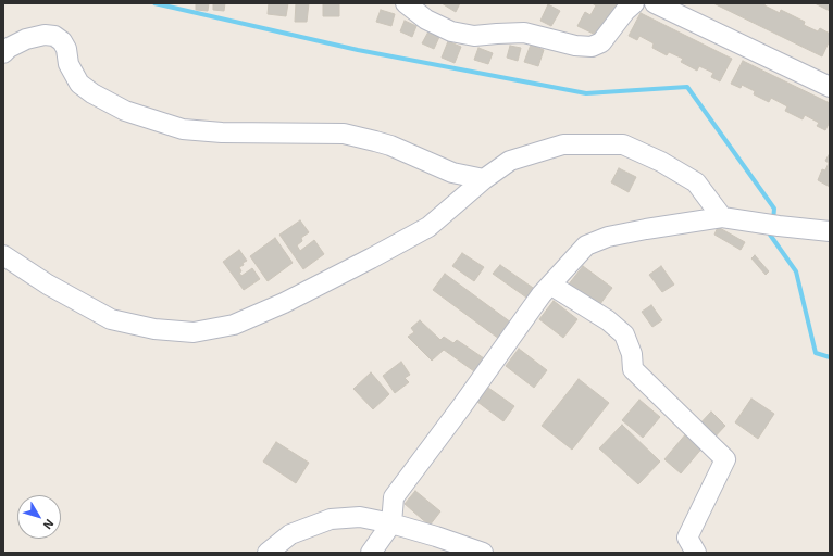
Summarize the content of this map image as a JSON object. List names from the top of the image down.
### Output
{
  "north": "bottom right"
}
